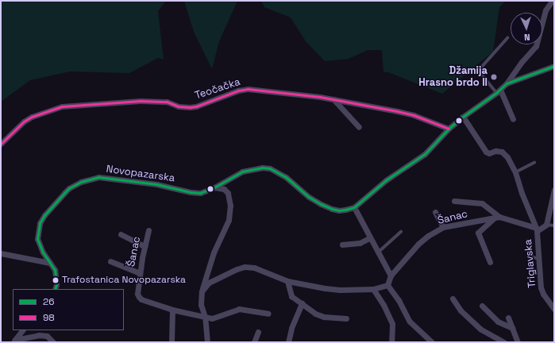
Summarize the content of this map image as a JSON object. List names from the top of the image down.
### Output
{
  "streets": {
    "street": [
      "Teočačka",
      "Novopazarska",
      "Šanac",
      "Triglavska"
    ]
  },
  "crossings": [
    ["Teočačka", "Novopazarska"],
    ["Novopazarska", "Triglavska"],
    ["Šanac", "Triglavska"]
  ],
  "places": ["Džamija Hrasno brdo II", "Trafostanica Novopazarska"],
  "lines": ["transit line 26", "transit line 98"],
  "legend": ["26", "98"],
  "north": "bottom"
}
